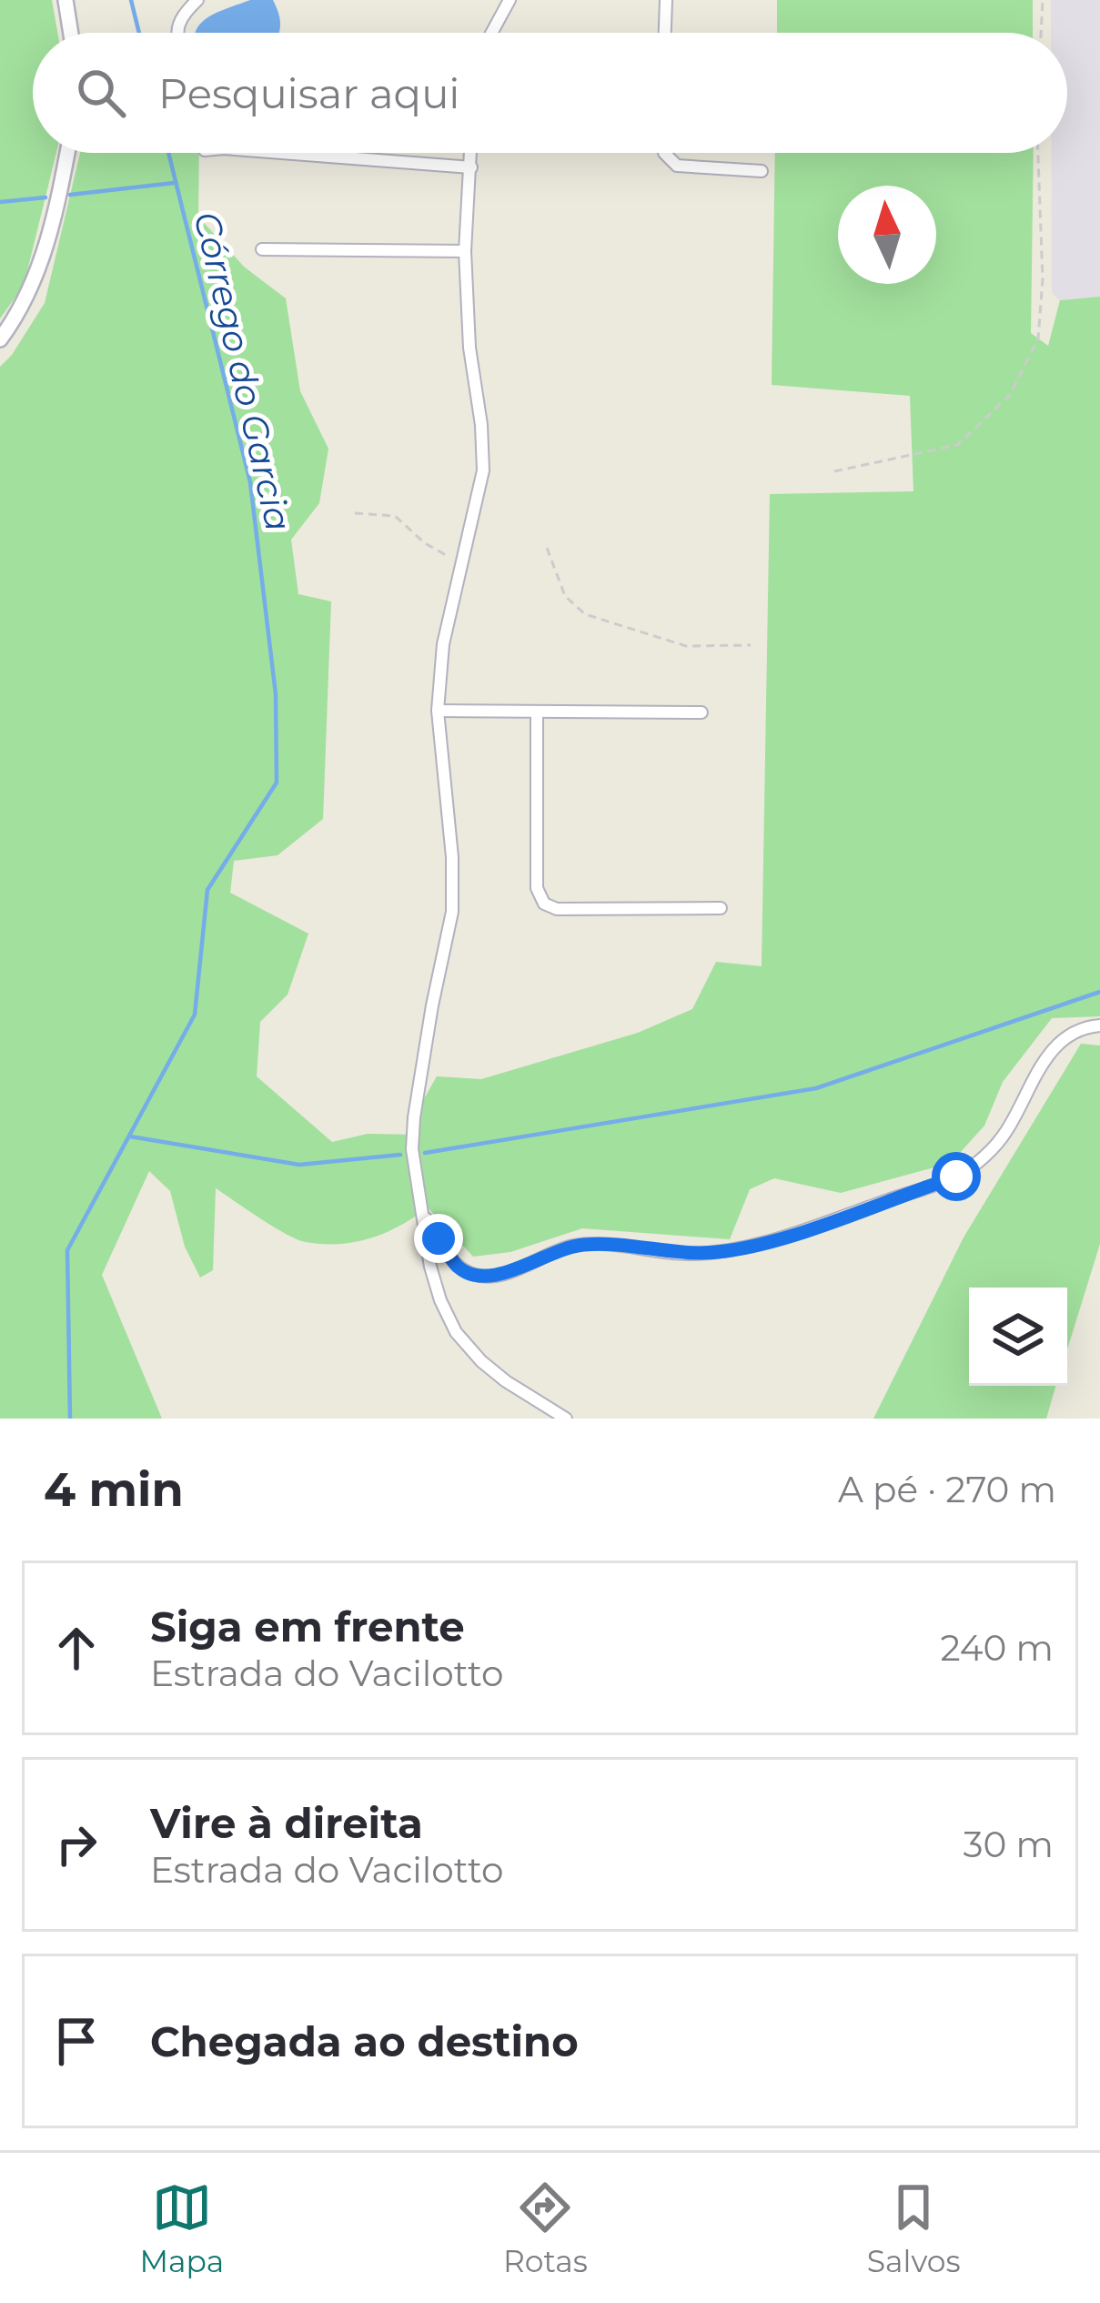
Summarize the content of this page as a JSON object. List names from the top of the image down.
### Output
{
  "water": ["Córrego do Garcia"],
  "north": "top",
  "page": {
    "search": "Pesquisar aqui",
    "heading": ["4 min", "A pé · 270 m"],
    "list": [
      ["Siga em frente", "Estrada do Vacilotto", "240 m"],
      ["Vire à direita", "Estrada do Vacilotto", "30 m"],
      "Chegada ao destino"
    ],
    "nav": ["Mapa", "Rotas", "Salvos"]
  }
}
